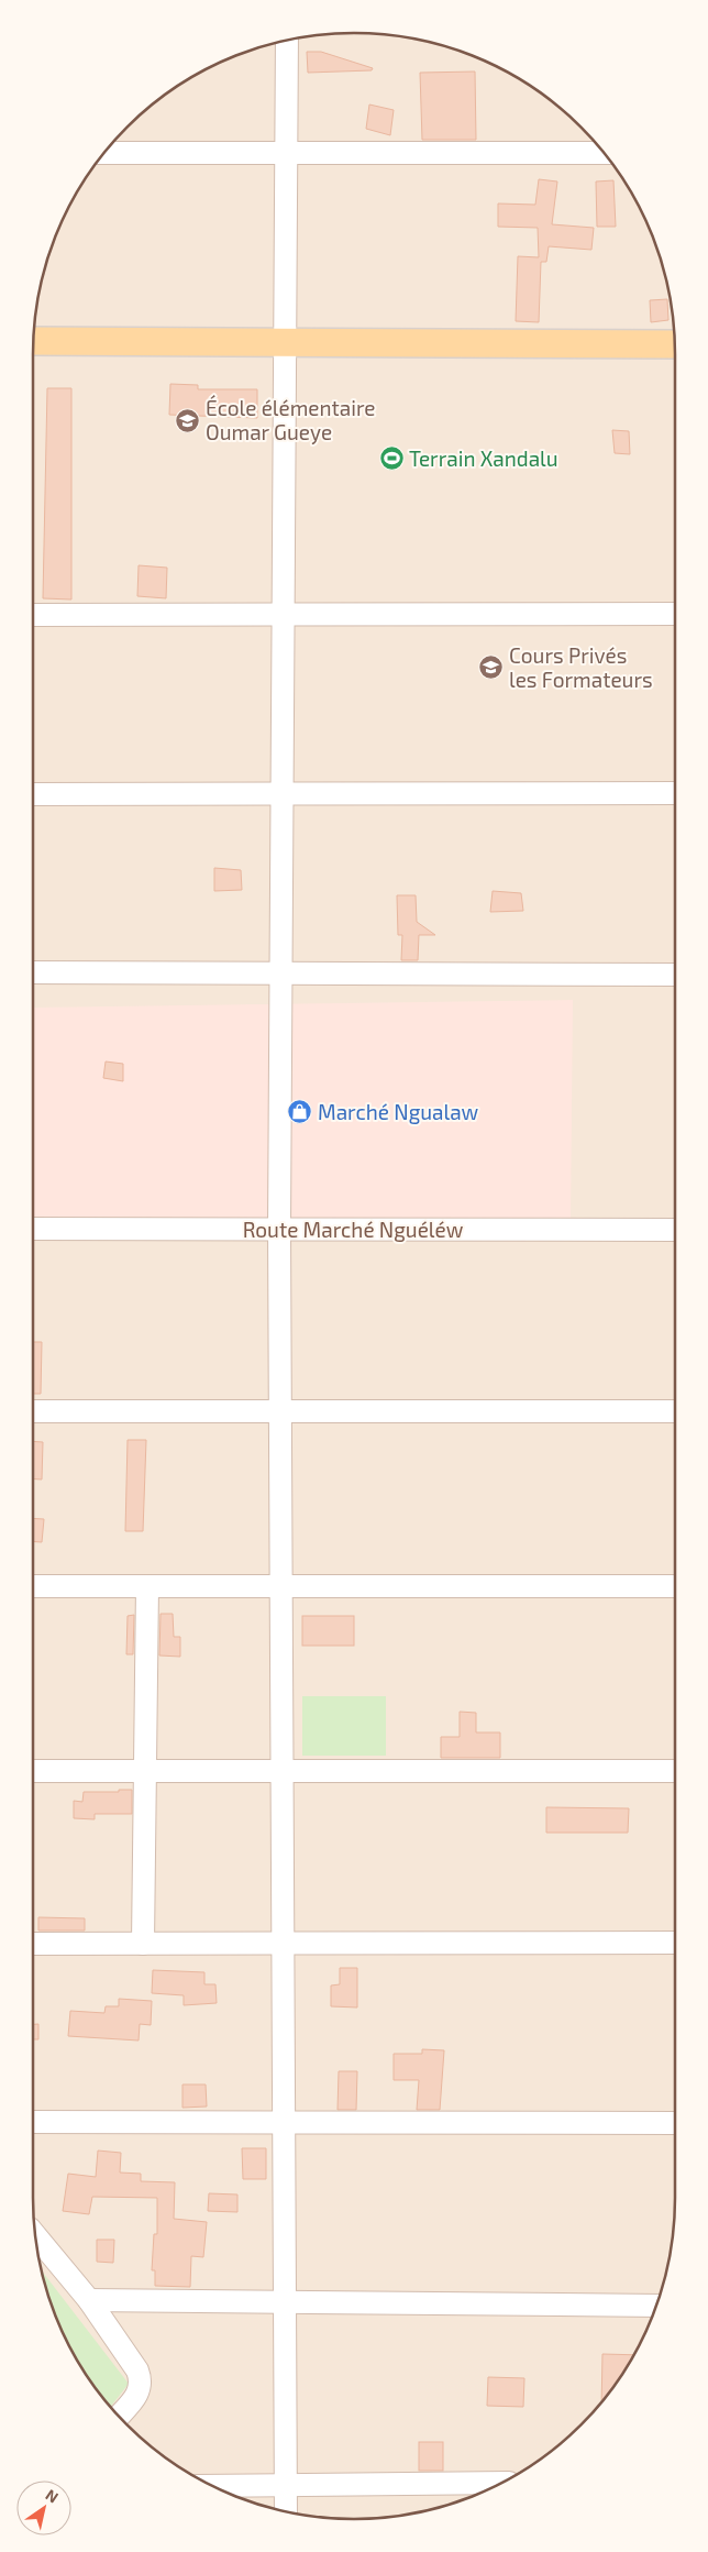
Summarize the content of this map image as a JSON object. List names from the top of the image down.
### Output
{
  "streets": {
    "street": ["Route Marché Nguéléw"]
  },
  "places": {
    "school or university": ["École élémentaire Oumar Gueye", "Cours Privés les Formateurs"],
    "sports": ["Terrain Xandalu"],
    "shop": ["Marché Ngualaw"]
  },
  "north": "top right"
}
